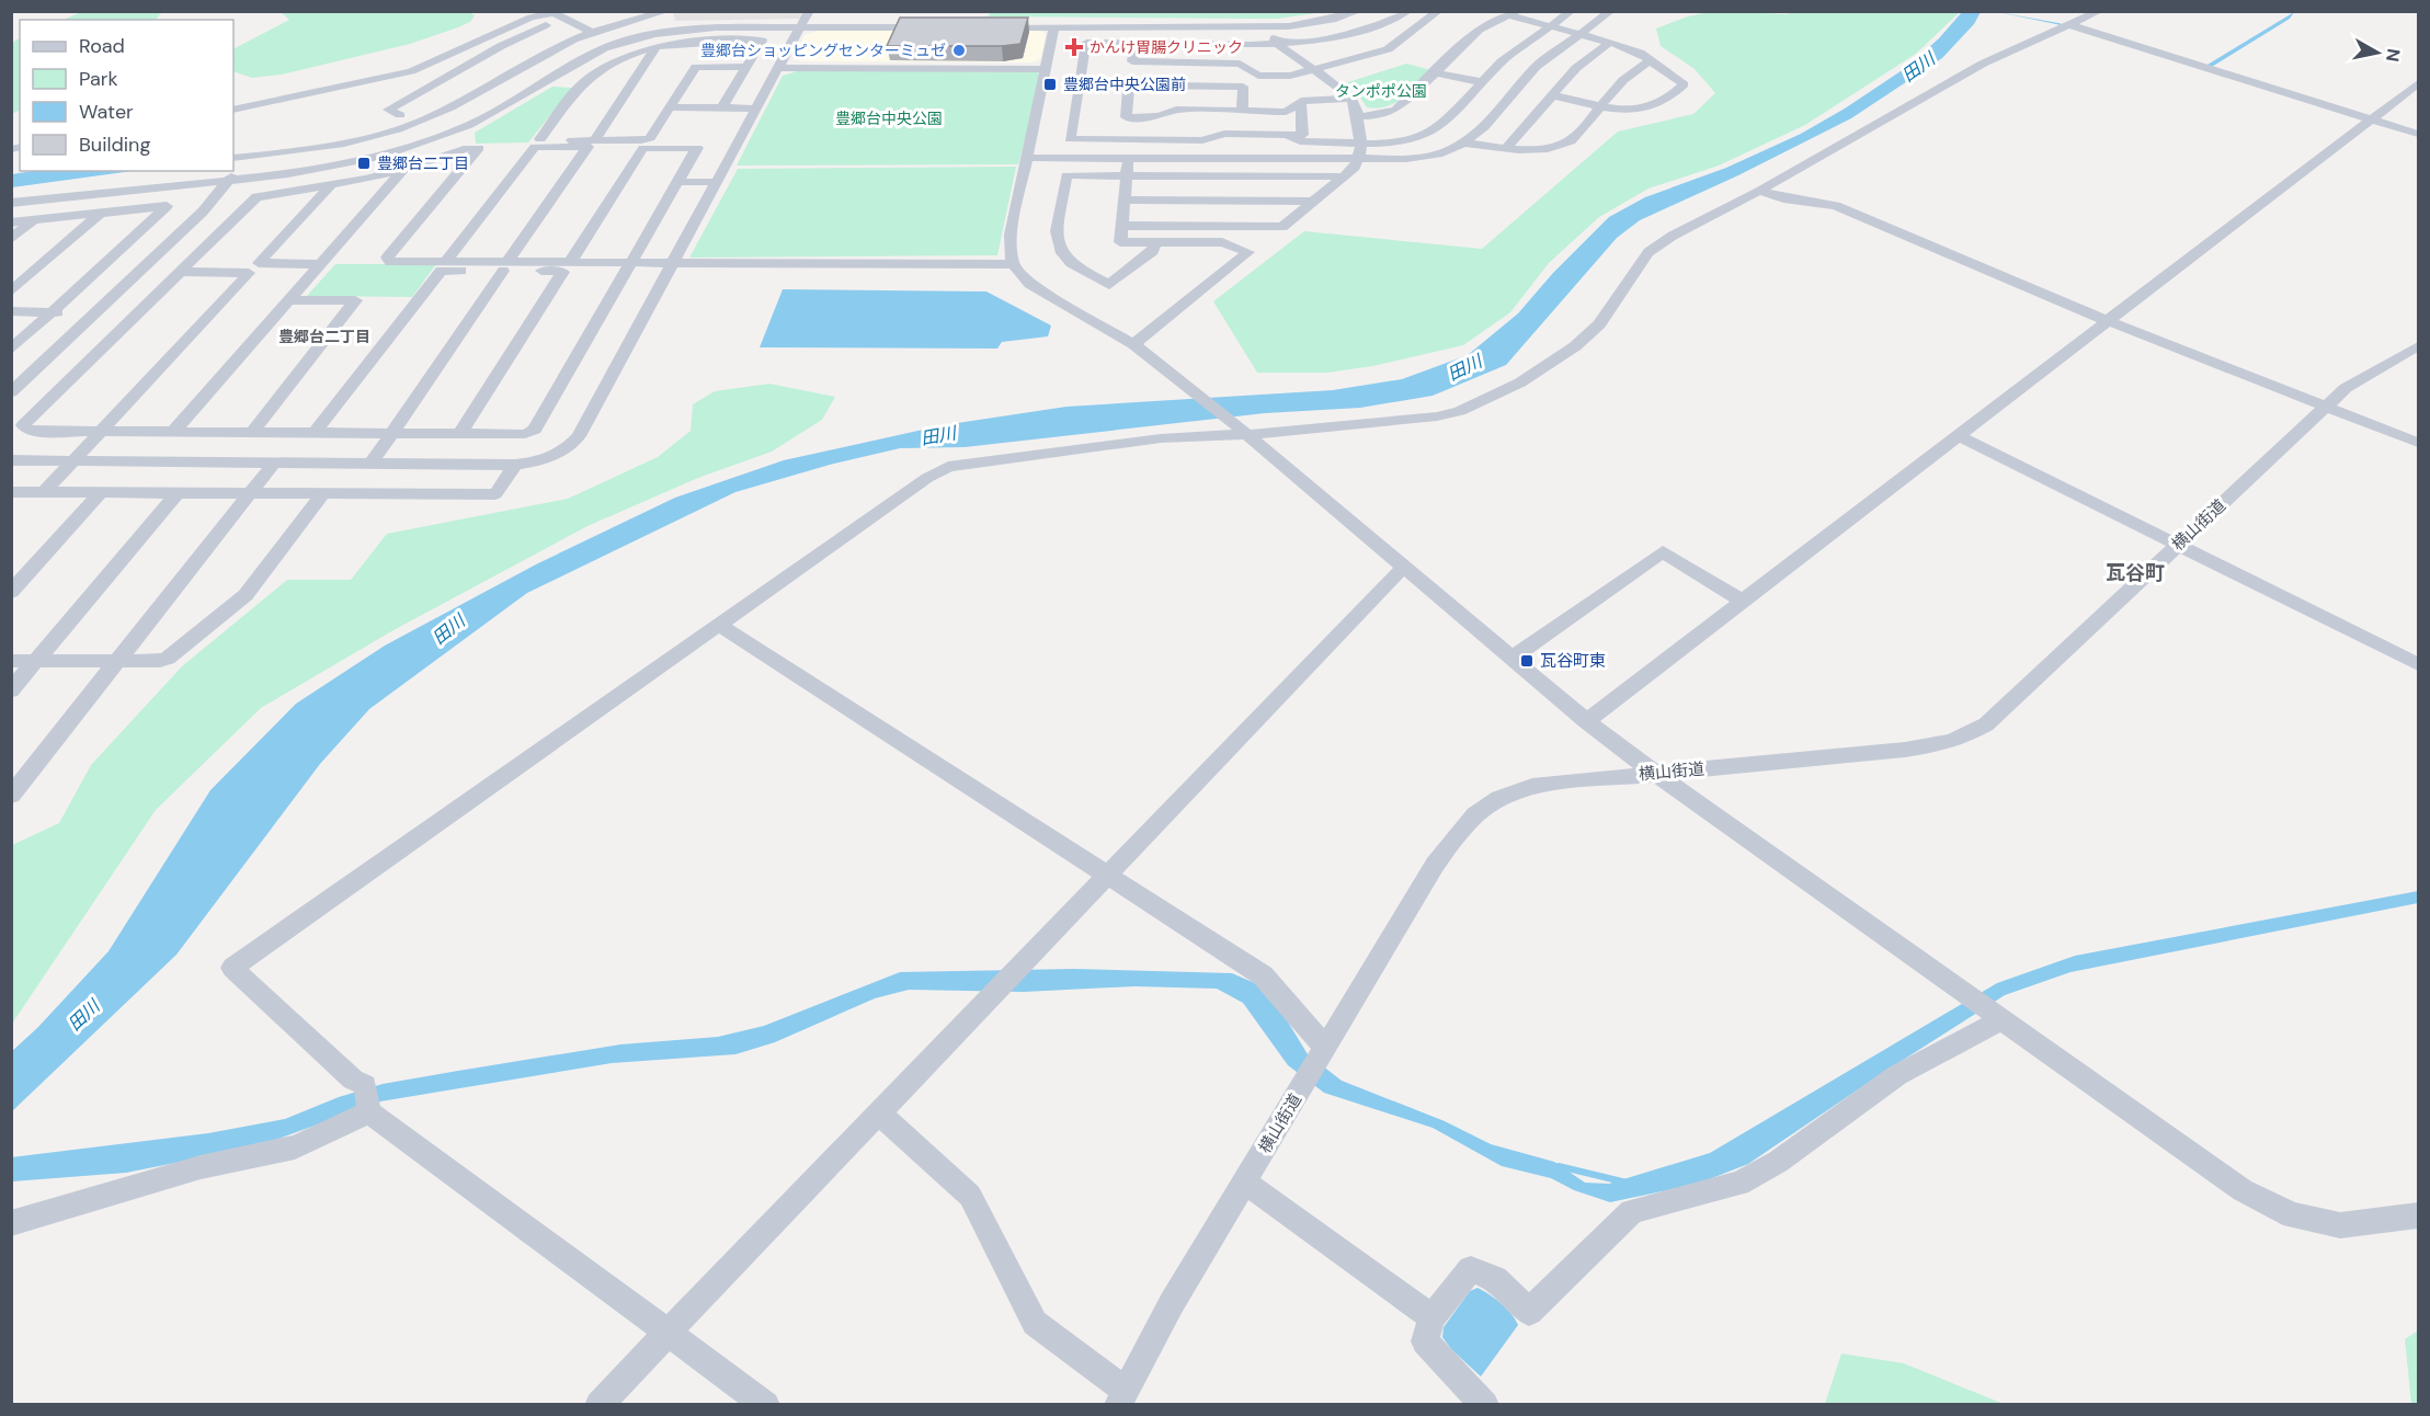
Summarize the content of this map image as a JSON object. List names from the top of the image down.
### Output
{
  "streets": {
    "street": ["横山街道"]
  },
  "districts": ["豊郷台二丁目", "瓦谷町"],
  "water": ["田川"],
  "parks": ["タンポポ公園", "豊郷台中央公園"],
  "places": {
    "health": ["かんけ胃腸クリニック"],
    "other": ["豊郷台ショッピングセンターミュゼ"],
    "transit": ["豊郷台中央公園前", "豊郷台二丁目", "瓦谷町東"]
  },
  "legend": [
    "Road",
    "Park",
    "Water",
    "Building"
  ],
  "north": "right"
}
